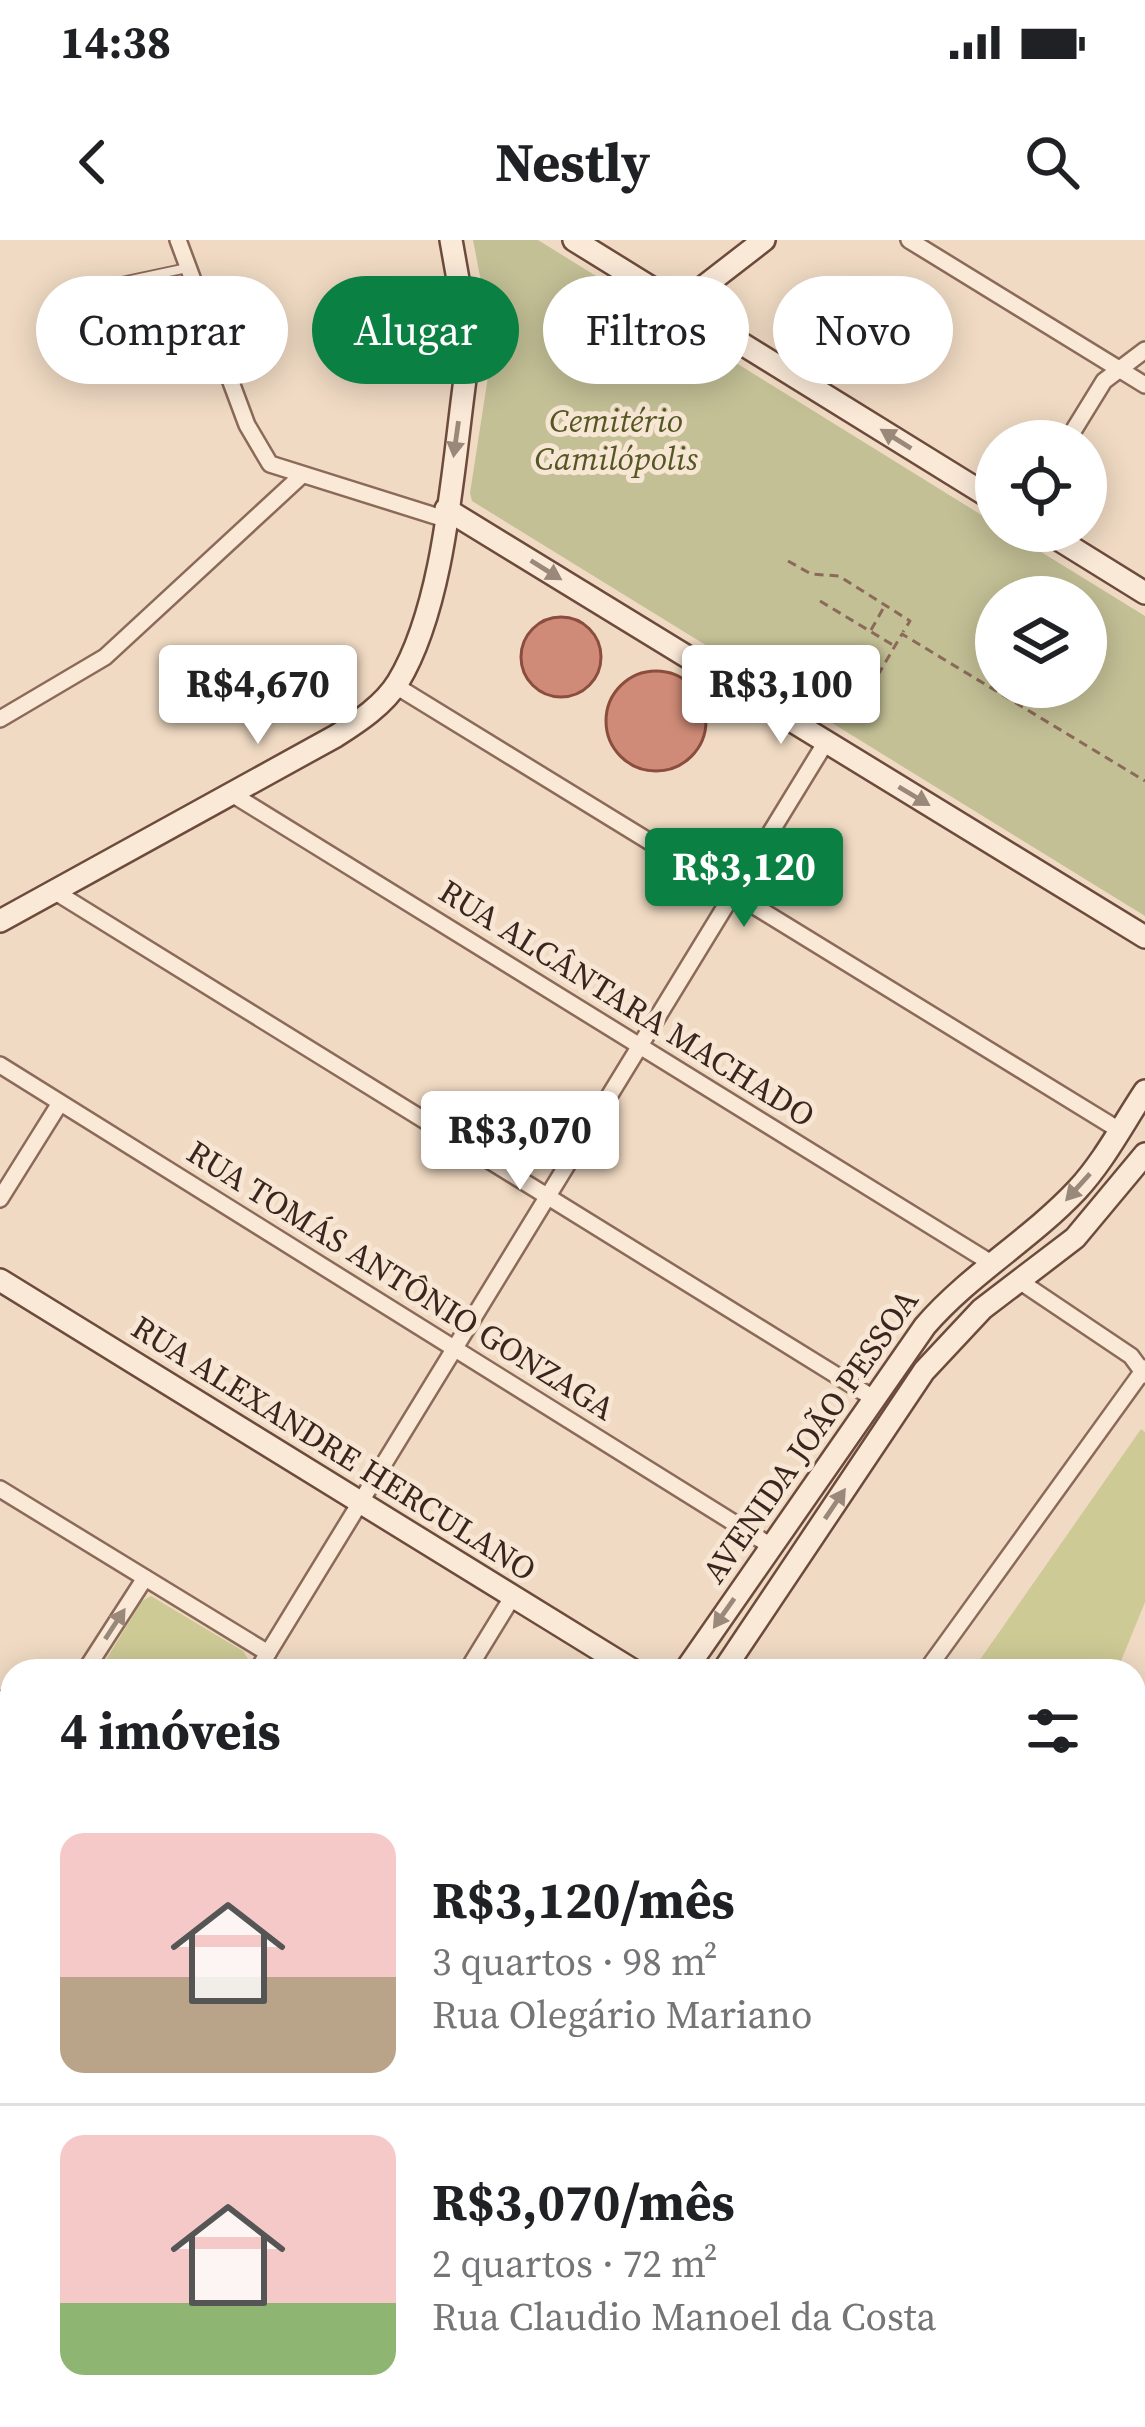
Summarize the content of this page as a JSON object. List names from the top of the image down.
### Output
{
  "streets": {
    "main road": ["AVENIDA JOÃO PESSOA", "RUA ALEXANDRE HERCULANO"],
    "street": ["RUA ALCÂNTARA MACHADO", "RUA TOMÁS ANTÔNIO GONZAGA"]
  },
  "crossings": [
    ["RUA ALCÂNTARA MACHADO", "AVENIDA JOÃO PESSOA"],
    ["RUA TOMÁS ANTÔNIO GONZAGA", "AVENIDA JOÃO PESSOA"]
  ],
  "parks": ["Cemitério Camilópolis"],
  "page": {
    "status": "14:38",
    "header": "Nestly",
    "chip": [
      "Comprar",
      "Alugar",
      "Filtros",
      "Novo"
    ],
    "price": [
      "R$4,670",
      "R$3,100",
      "R$3,120",
      "R$3,070"
    ],
    "heading": "4 imóveis",
    "list": [
      {
        "name": "R$3,120/mês",
        "note": "3 quartos · 98 m² · Rua Olegário Mariano"
      },
      {
        "name": "R$3,070/mês",
        "note": "2 quartos · 72 m² · Rua Claudio Manoel da Costa"
      }
    ]
  }
}
